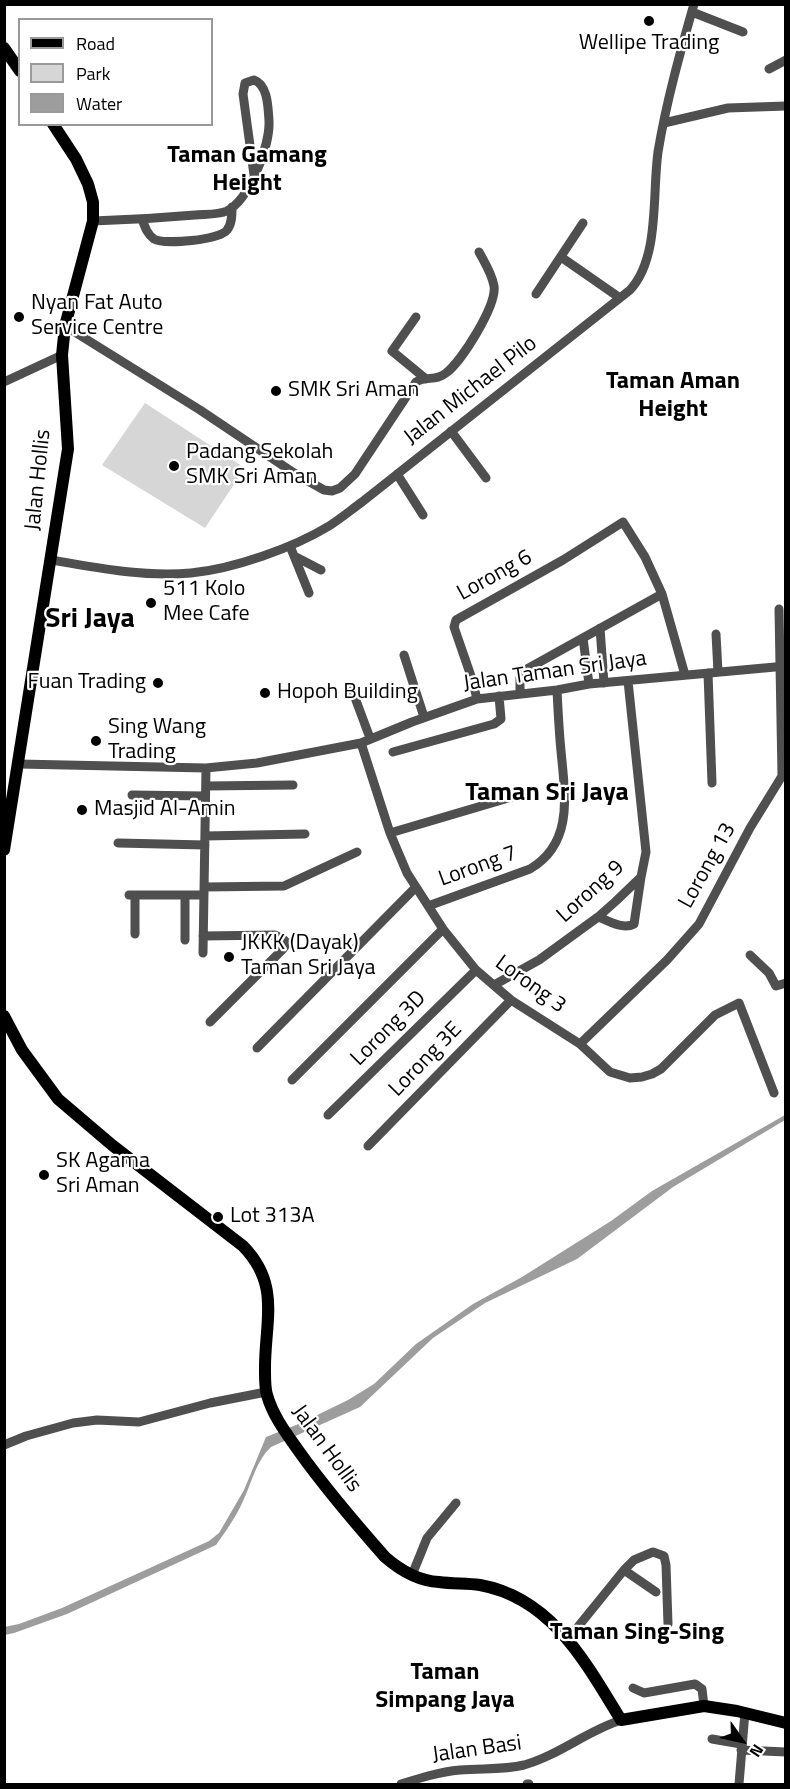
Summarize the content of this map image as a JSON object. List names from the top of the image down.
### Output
{
  "streets": {
    "main road": ["Jalan Hollis"],
    "street": [
      "Jalan Michael Pilo",
      "Lorong 6",
      "Jalan Taman Sri Jaya",
      "Lorong 13",
      "Lorong 7",
      "Lorong 9",
      "Lorong 3",
      "Lorong 3D",
      "Lorong 3E",
      "Jalan Basi"
    ]
  },
  "crossings": [
    ["Jalan Michael Pilo", "Jalan Hollis"],
    ["Jalan Hollis", "Jalan Taman Sri Jaya"],
    ["Jalan Hollis", "Jalan Basi"],
    ["Lorong 6", "Jalan Taman Sri Jaya"],
    ["Jalan Taman Sri Jaya", "Lorong 13"],
    ["Jalan Taman Sri Jaya", "Lorong 7"],
    ["Jalan Taman Sri Jaya", "Lorong 9"],
    ["Jalan Taman Sri Jaya", "Lorong 3"],
    ["Lorong 13", "Lorong 3"],
    ["Lorong 7", "Lorong 3"],
    ["Lorong 9", "Lorong 3"],
    ["Lorong 3", "Lorong 3D"],
    ["Lorong 3", "Lorong 3E"]
  ],
  "districts": [
    "Taman Gamang Height",
    "Taman Aman Height",
    "Sri Jaya",
    "Taman Sri Jaya",
    "Taman Sing-Sing",
    "Taman Simpang Jaya"
  ],
  "places": [
    "Wellipe Trading",
    "Nyan Fat Auto Service Centre",
    "SMK Sri Aman",
    "Padang Sekolah SMK Sri Aman",
    "511 Kolo Mee Cafe",
    "Fuan Trading",
    "Hopoh Building",
    "Sing Wang Trading",
    "Masjid Al-Amin",
    "JKKK (Dayak) Taman Sri Jaya",
    "SK Agama Sri Aman",
    "Lot 313A"
  ],
  "legend": ["Road", "Park", "Water"],
  "north": "bottom right"
}
